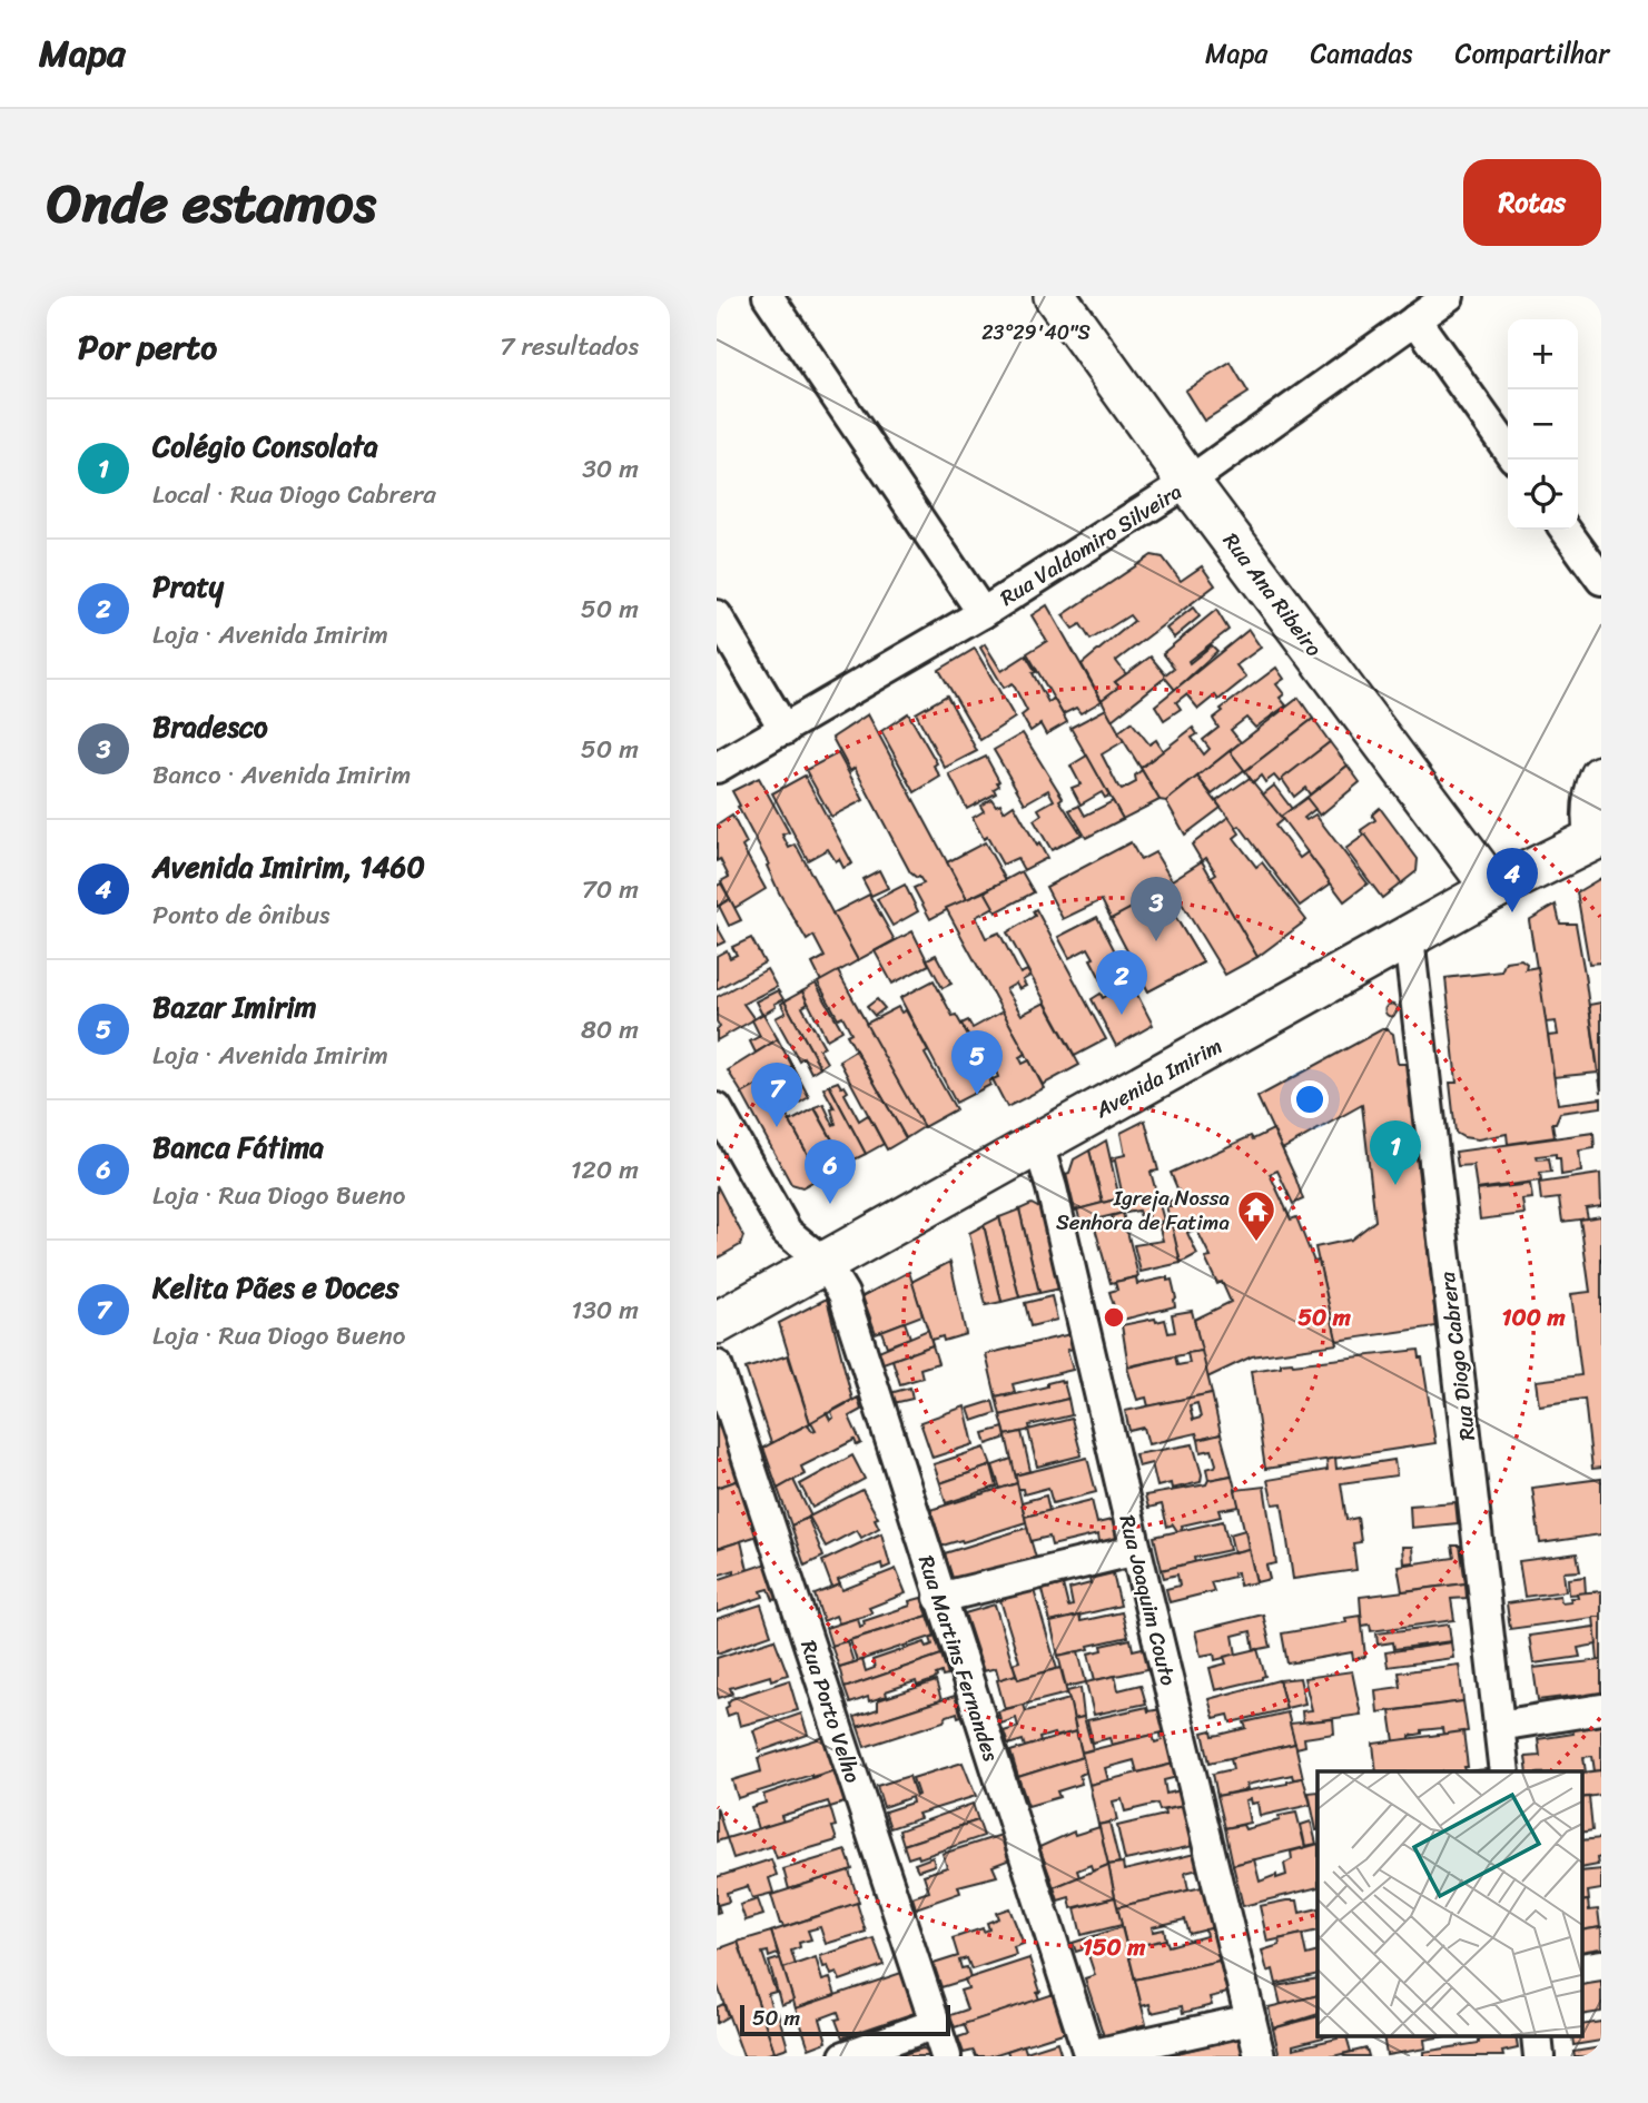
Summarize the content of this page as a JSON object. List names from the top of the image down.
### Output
{
  "streets": {
    "main road": ["Rua Ana Ribeiro", "Avenida Imirim"],
    "street": [
      "Rua Valdomiro Silveira",
      "Rua Diogo Cabrera",
      "Rua Joaquim Couto",
      "Rua Martins Fernandes",
      "Rua Porto Velho"
    ]
  },
  "crossings": [
    ["Rua Valdomiro Silveira", "Rua Ana Ribeiro"],
    ["Rua Ana Ribeiro", "Avenida Imirim"],
    ["Avenida Imirim", "Rua Diogo Cabrera"],
    ["Avenida Imirim", "Rua Joaquim Couto"],
    ["Avenida Imirim", "Rua Martins Fernandes"]
  ],
  "places": {
    "temple": ["Igreja Nossa Senhora de Fatima"]
  },
  "scale_bar": "50 m",
  "page": {
    "header": "Mapa",
    "nav": ["Mapa", "Camadas", "Compartilhar"],
    "title": "Onde estamos",
    "buttons": "Rotas",
    "heading": ["Por perto", "7 resultados"],
    "map_buttons": ["+", "−"],
    "list": [
      {
        "mark": "1",
        "name": "Colégio Consolata",
        "note": "Local · Rua Diogo Cabrera",
        "value": "30 m"
      },
      {
        "mark": "2",
        "name": "Praty",
        "note": "Loja · Avenida Imirim",
        "value": "50 m"
      },
      {
        "mark": "3",
        "name": "Bradesco",
        "note": "Banco · Avenida Imirim",
        "value": "50 m"
      },
      {
        "mark": "4",
        "name": "Avenida Imirim, 1460",
        "note": "Ponto de ônibus",
        "value": "70 m"
      },
      {
        "mark": "5",
        "name": "Bazar Imirim",
        "note": "Loja · Avenida Imirim",
        "value": "80 m"
      },
      {
        "mark": "6",
        "name": "Banca Fátima",
        "note": "Loja · Rua Diogo Bueno",
        "value": "120 m"
      },
      {
        "mark": "7",
        "name": "Kelita Pães e Doces",
        "note": "Loja · Rua Diogo Bueno",
        "value": "130 m"
      }
    ],
    "pins": [
      "4",
      "3",
      "2",
      "5",
      "7",
      "1",
      "6"
    ],
    "scale": "50 m"
  },
  "coordinates": ["23°29'40\"S"],
  "rings": ["50 m", "100 m", "150 m"]
}
